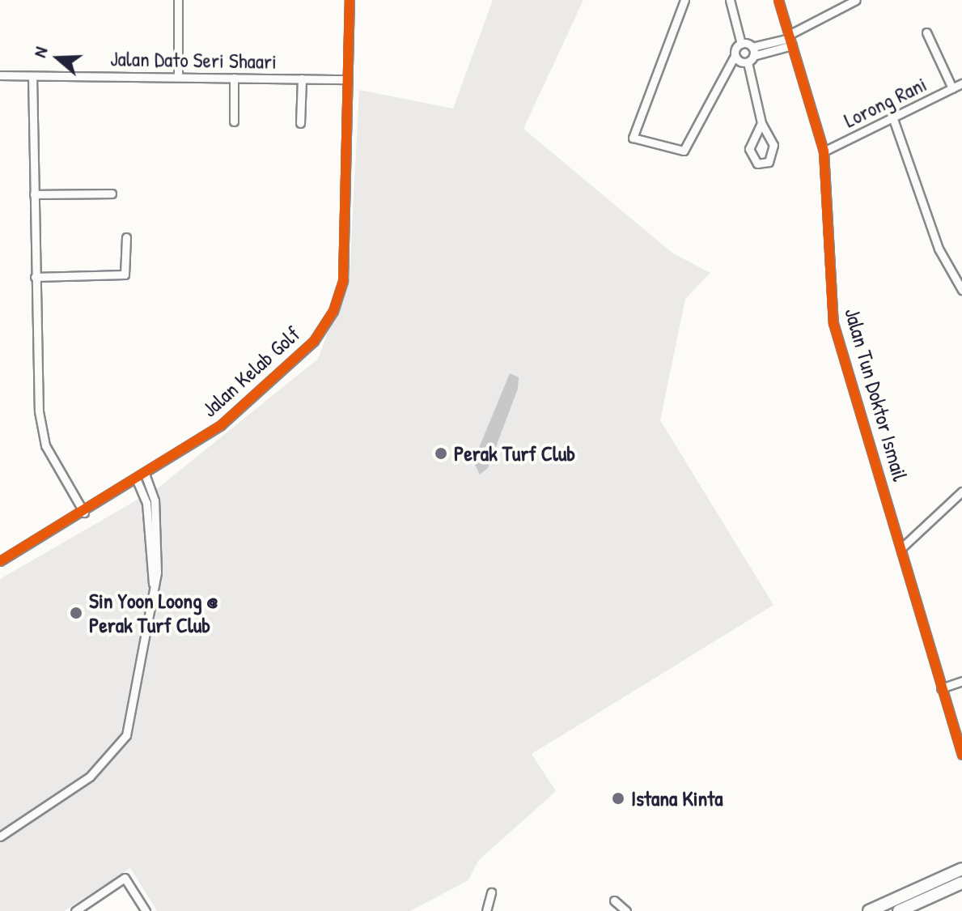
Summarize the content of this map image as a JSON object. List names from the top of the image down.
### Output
{
  "streets": {
    "street": [
      "Jalan Dato Seri Shaari",
      "Lorong Rani",
      "Jalan Kelab Golf",
      "Jalan Tun Doktor Ismail"
    ]
  },
  "crossings": [
    ["Jalan Dato Seri Shaari", "Jalan Kelab Golf"],
    ["Lorong Rani", "Jalan Tun Doktor Ismail"]
  ],
  "places": ["Perak Turf Club", "Sin Yoon Loong @ Perak Turf Club", "Istana Kinta"],
  "north": "left"
}
